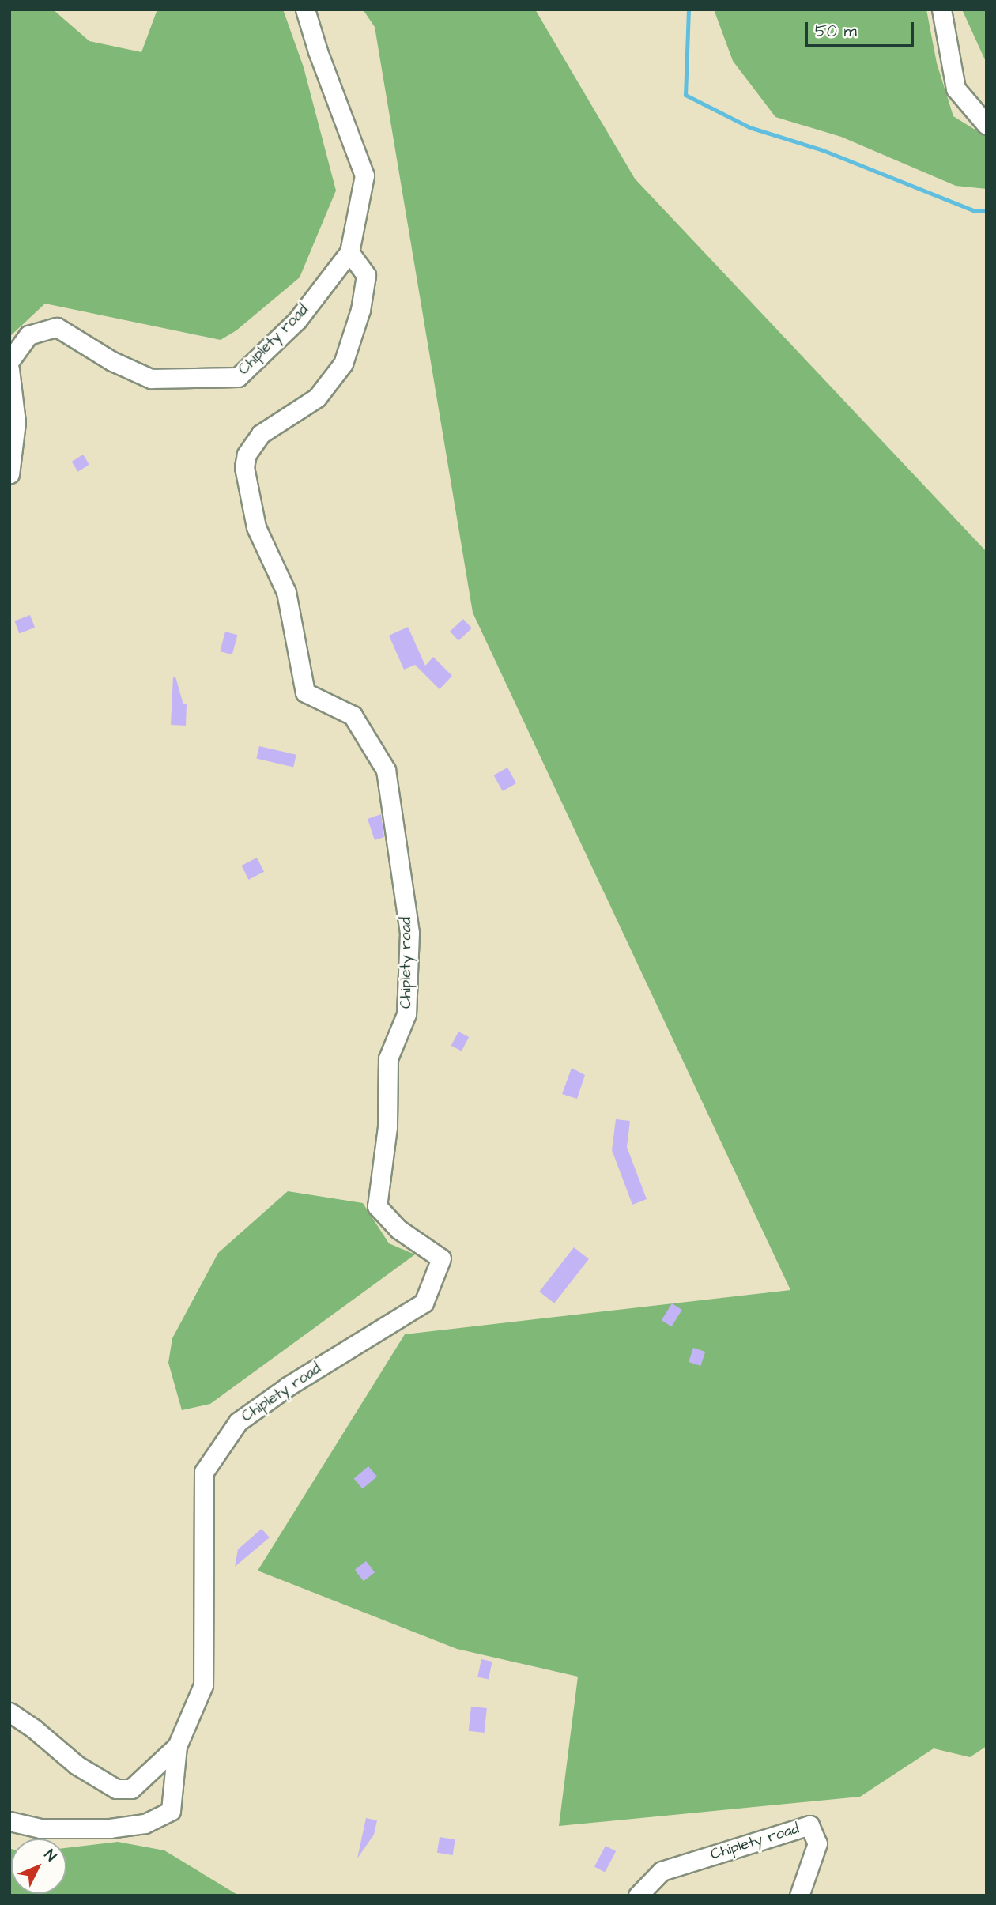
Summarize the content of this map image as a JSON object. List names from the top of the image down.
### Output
{
  "streets": {
    "street": ["Chiplety road"]
  },
  "scale_bar": "50 m",
  "north": "top right"
}
